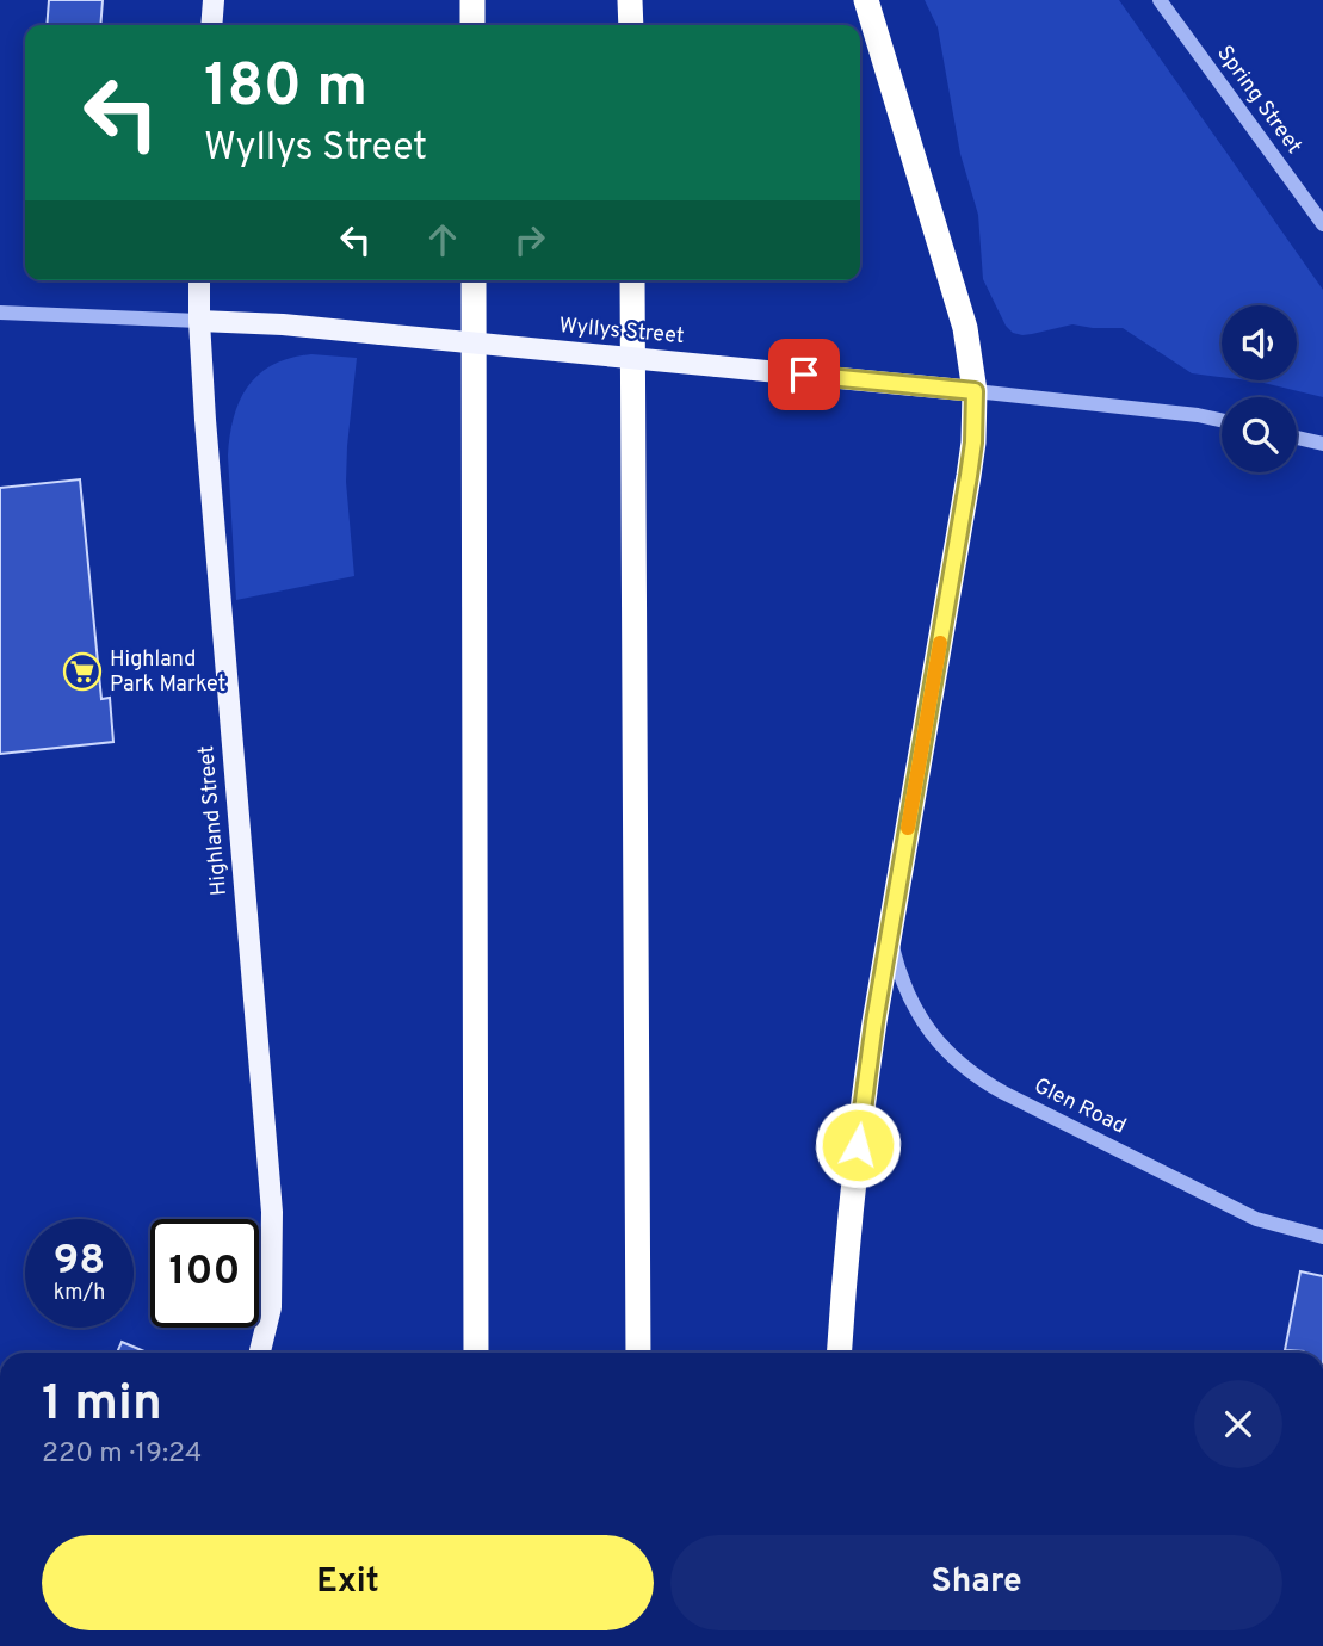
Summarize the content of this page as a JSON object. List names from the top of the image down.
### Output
{
  "streets": {
    "main road": ["Wyllys Street", "Highland Street"],
    "street": ["Spring Street", "Glen Road"]
  },
  "crossings": [
    ["Wyllys Street", "Highland Street"]
  ],
  "places": {
    "supermarket": ["Highland Park Market"]
  },
  "page": {
    "turn": ["180 m", "Wyllys Street"],
    "speed": "98 km/h",
    "limit": "100",
    "heading": ["1 min", "220 m · 19:24"],
    "buttons": ["Exit", "Share"]
  }
}
